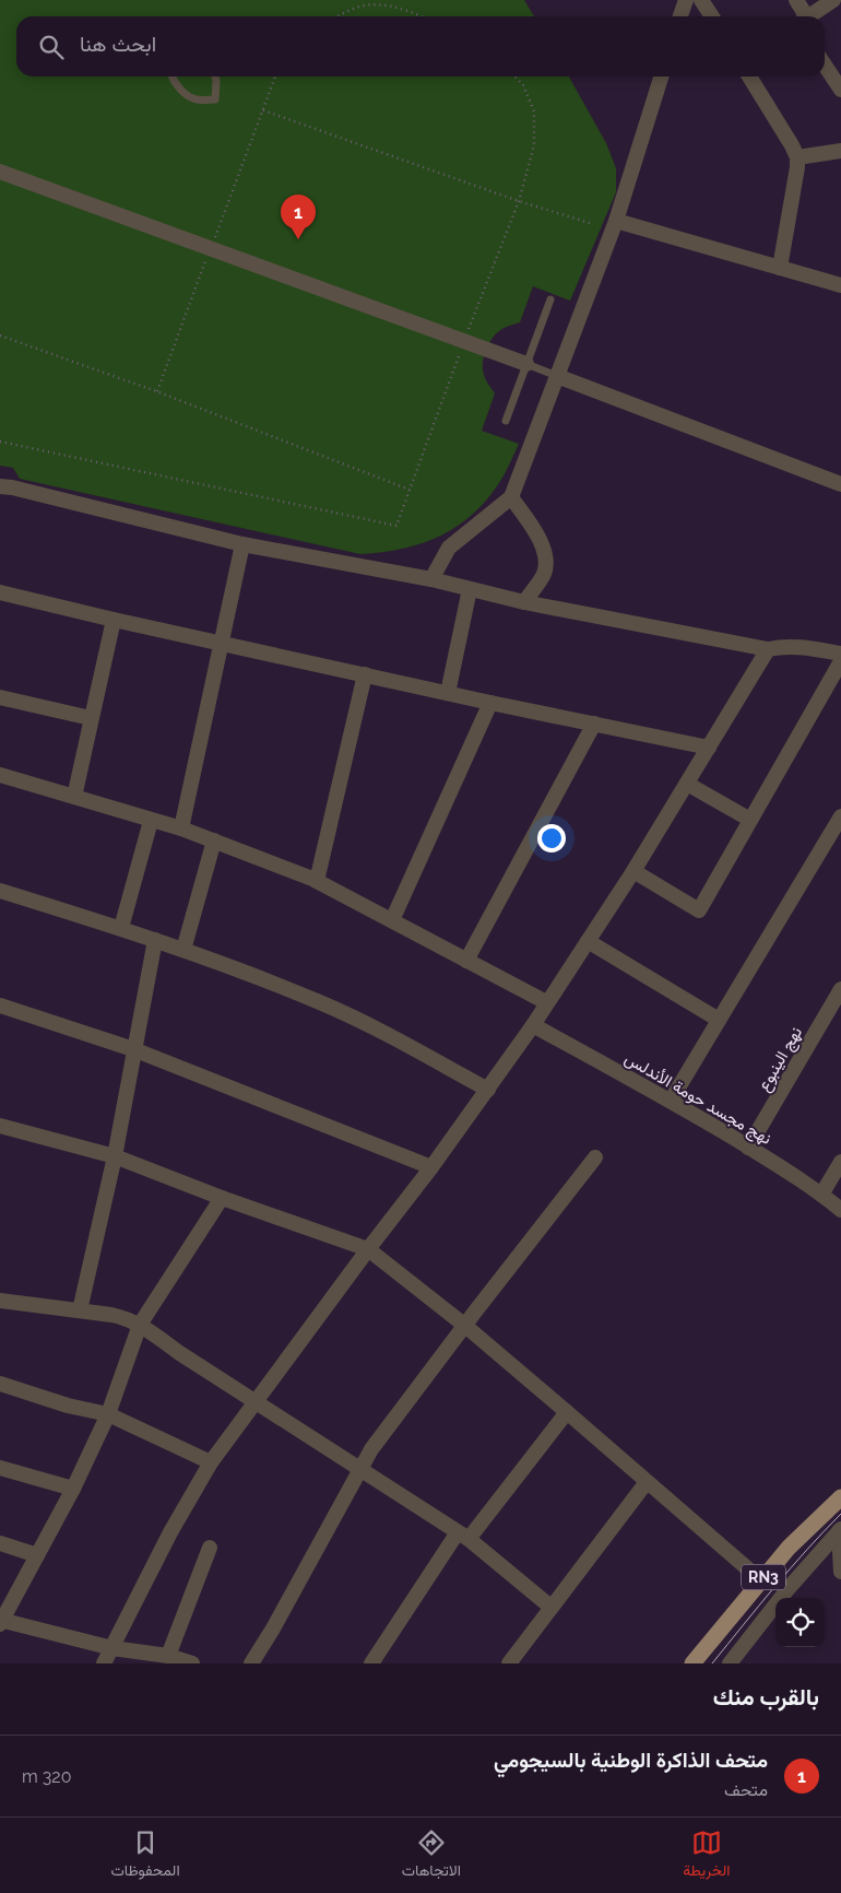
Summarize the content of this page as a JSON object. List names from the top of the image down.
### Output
{
  "streets": {
    "main road": ["RN3"],
    "street": ["نهج الينبوع", "نهج مجسد حومة الأندلس"]
  },
  "crossings": [
    ["نهج الينبوع", "نهج مجسد حومة الأندلس"]
  ],
  "page": {
    "search": "ابحث هنا",
    "pins": "1",
    "heading": "بالقرب منك",
    "list": [
      {
        "mark": "1",
        "name": "متحف الذاكرة الوطنية بالسيجومي",
        "note": "متحف",
        "value": "320 m"
      }
    ],
    "nav": ["الخريطة", "الاتجاهات", "المحفوظات"]
  }
}
